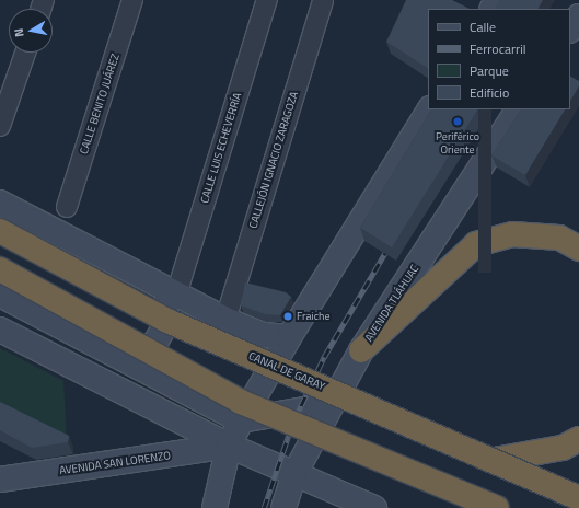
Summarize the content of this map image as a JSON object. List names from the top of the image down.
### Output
{
  "streets": {
    "highway": ["CANAL DE GARAY"],
    "main road": ["AVENIDA TLÁHUAC", "AVENIDA SAN LORENZO"],
    "street": ["CALLE BENITO JUÁREZ", "CALLE LUIS ECHEVERRÍA", "CALLEJÓN IGNACIO ZARAGOZA"]
  },
  "places": ["Periférico Oriente", "Fraiche"],
  "legend": [
    "Calle",
    "Ferrocarril",
    "Parque",
    "Edificio"
  ],
  "north": "left"
}
